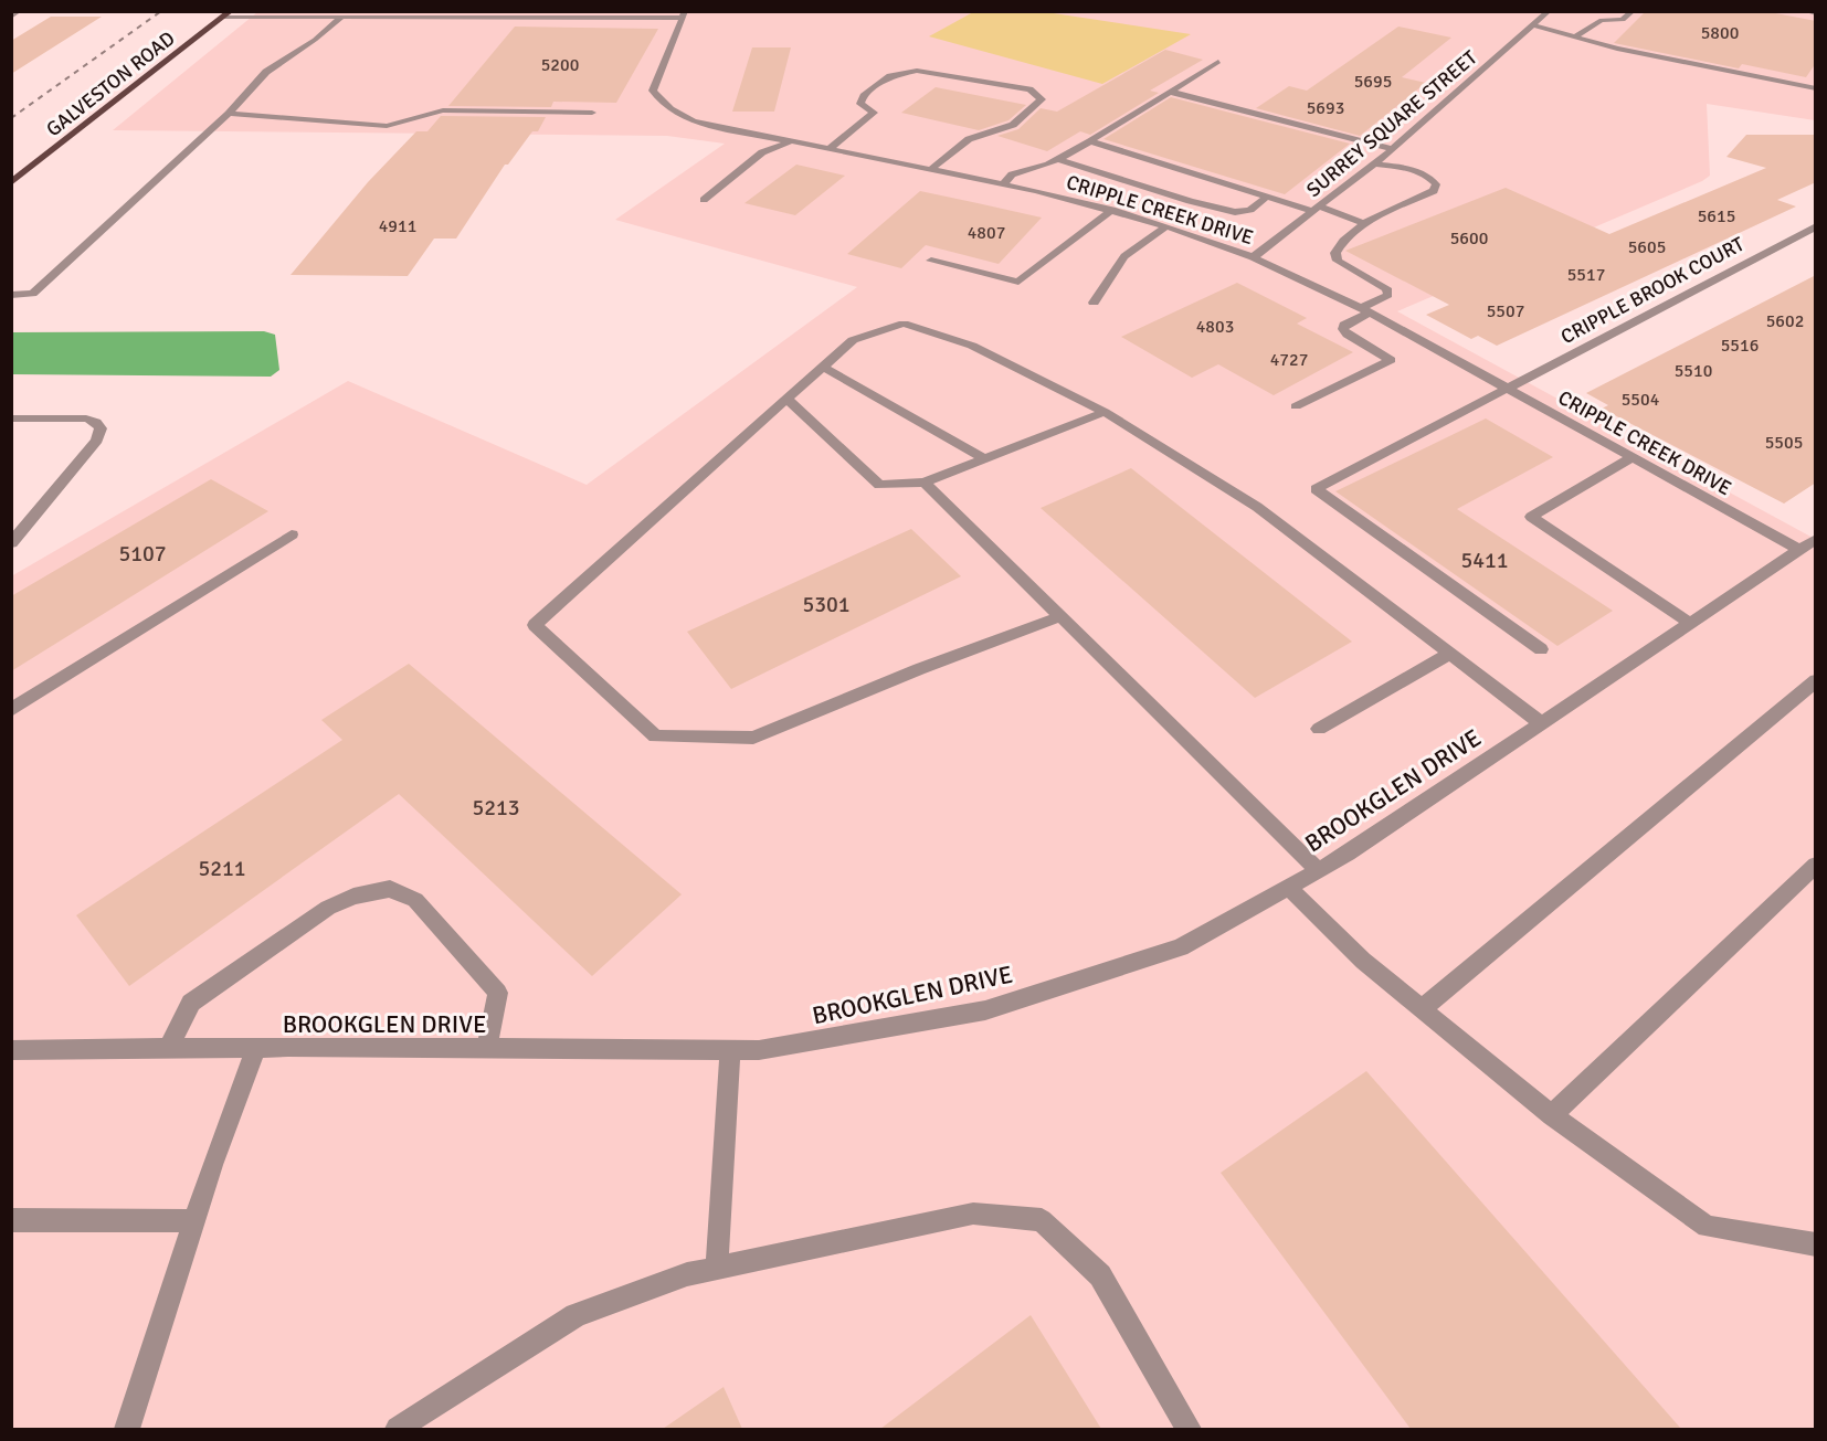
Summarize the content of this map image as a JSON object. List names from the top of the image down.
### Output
{
  "streets": {
    "main road": ["GALVESTON ROAD"],
    "street": [
      "SURREY SQUARE STREET",
      "CRIPPLE CREEK DRIVE",
      "CRIPPLE BROOK COURT",
      "BROOKGLEN DRIVE"
    ]
  },
  "crossings": [
    ["SURREY SQUARE STREET", "CRIPPLE CREEK DRIVE"],
    ["CRIPPLE CREEK DRIVE", "CRIPPLE BROOK COURT"],
    ["CRIPPLE CREEK DRIVE", "BROOKGLEN DRIVE"]
  ],
  "house_numbers": [
    "5800",
    "5200",
    "5695",
    "5693",
    "5615",
    "4911",
    "4807",
    "5600",
    "5605",
    "5517",
    "5507",
    "5602",
    "4803",
    "5516",
    "4727",
    "5510",
    "5504",
    "5505",
    "5107",
    "5411",
    "5301",
    "5213",
    "5211"
  ]
}
